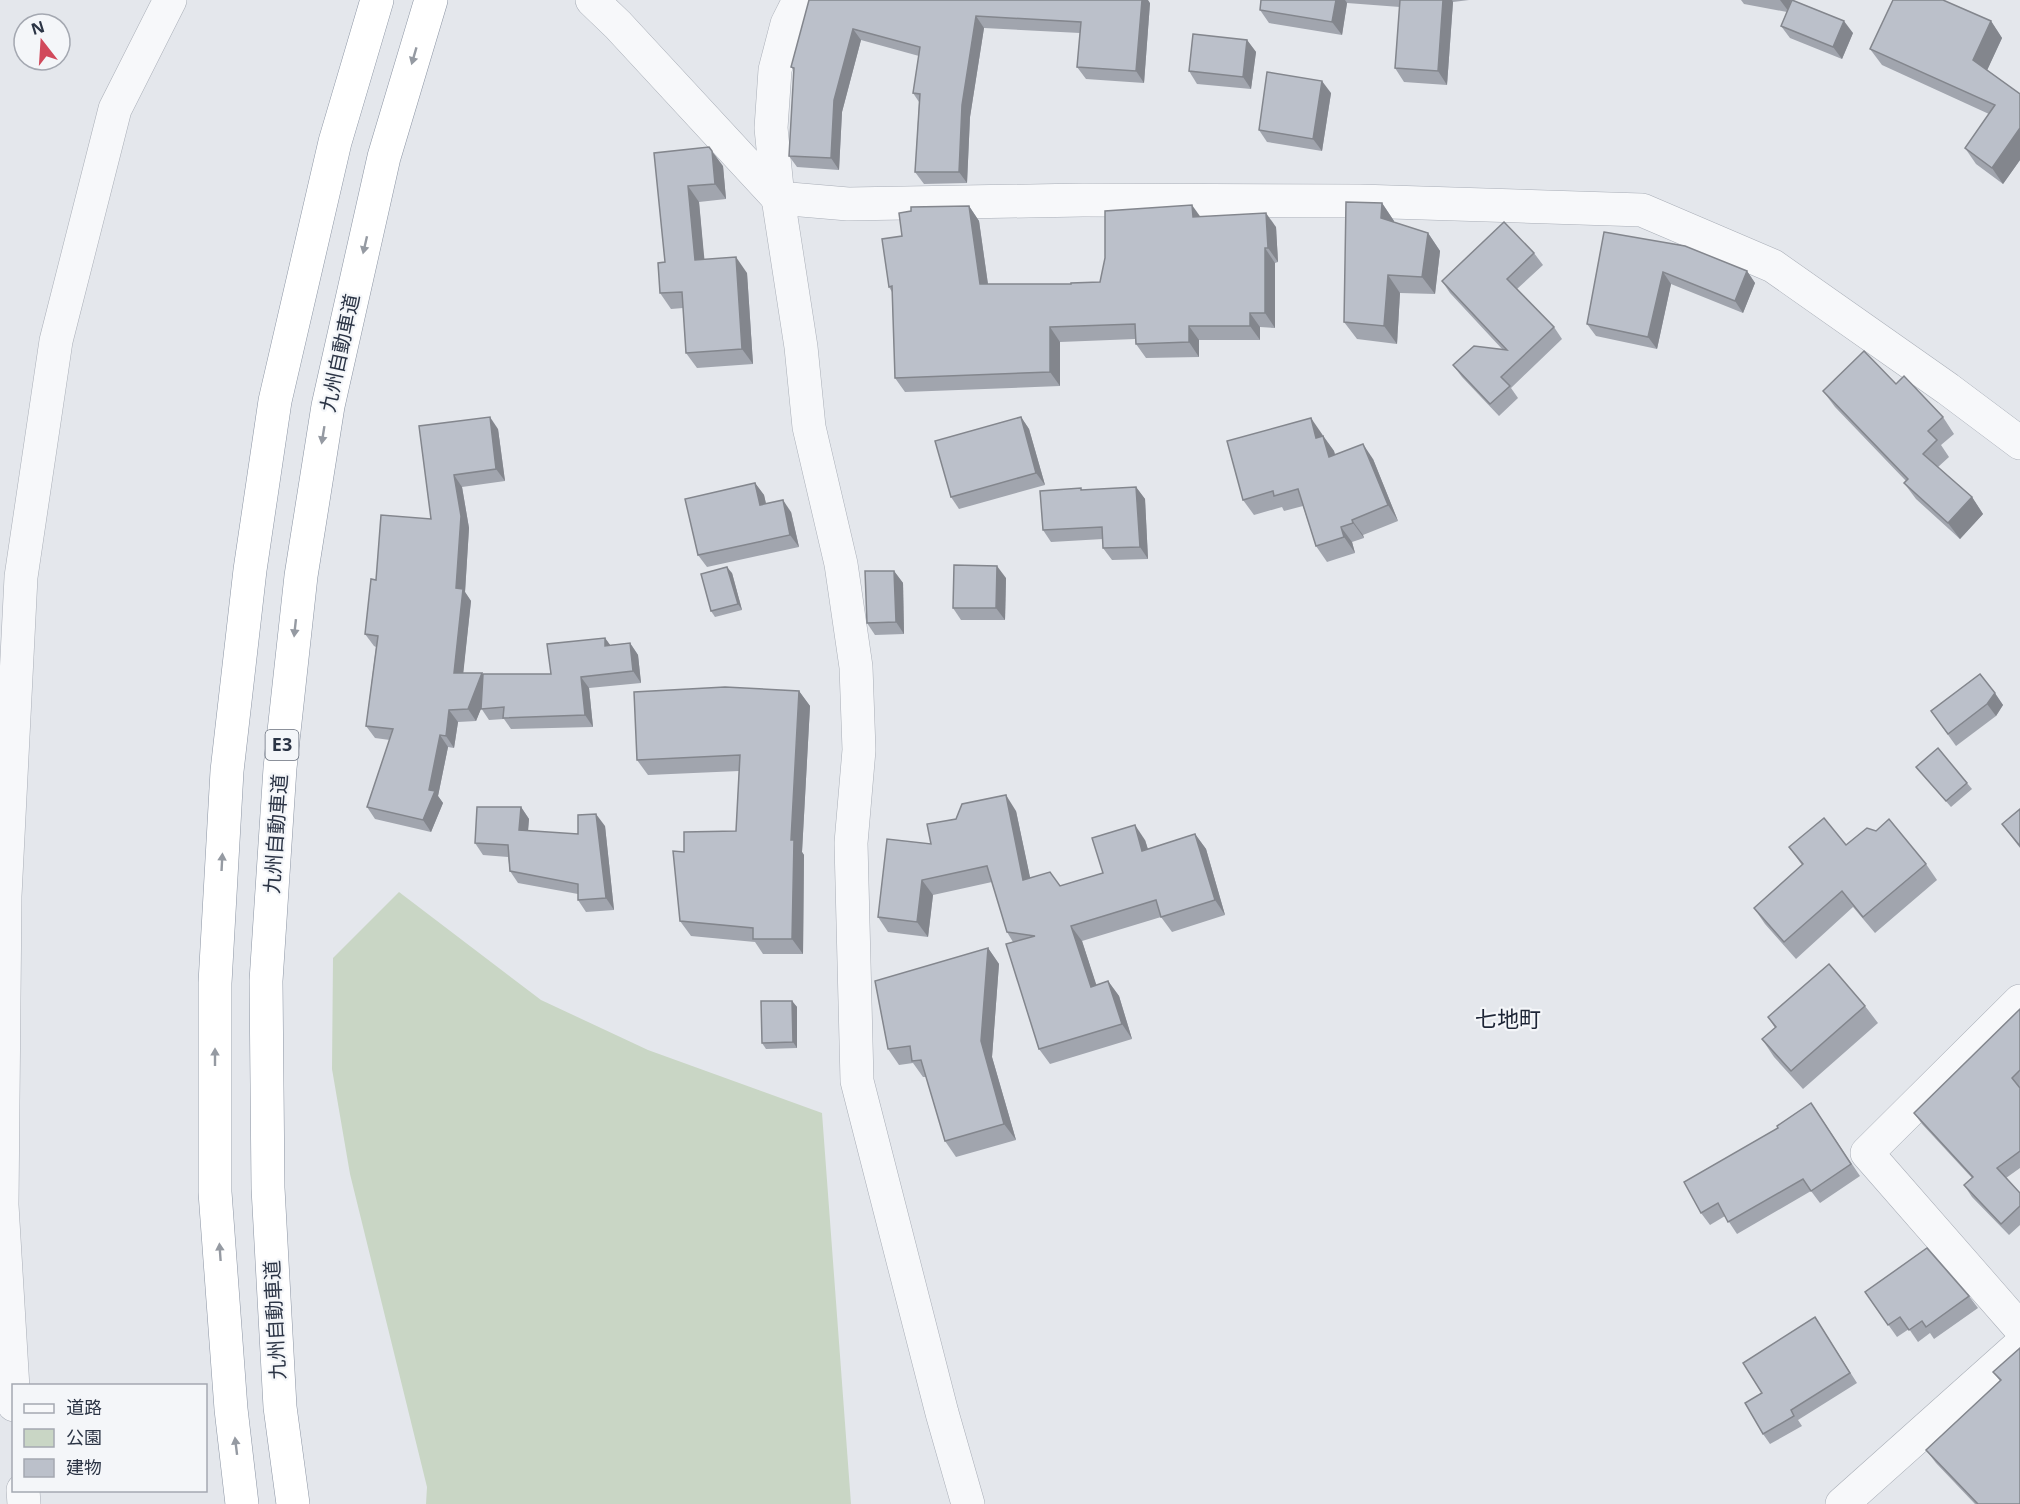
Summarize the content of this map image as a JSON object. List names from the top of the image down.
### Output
{
  "streets": {
    "highway": ["九州自動車道", "E3"]
  },
  "districts": ["七地町"],
  "legend": ["道路", "公園", "建物"],
  "north": "top"
}
